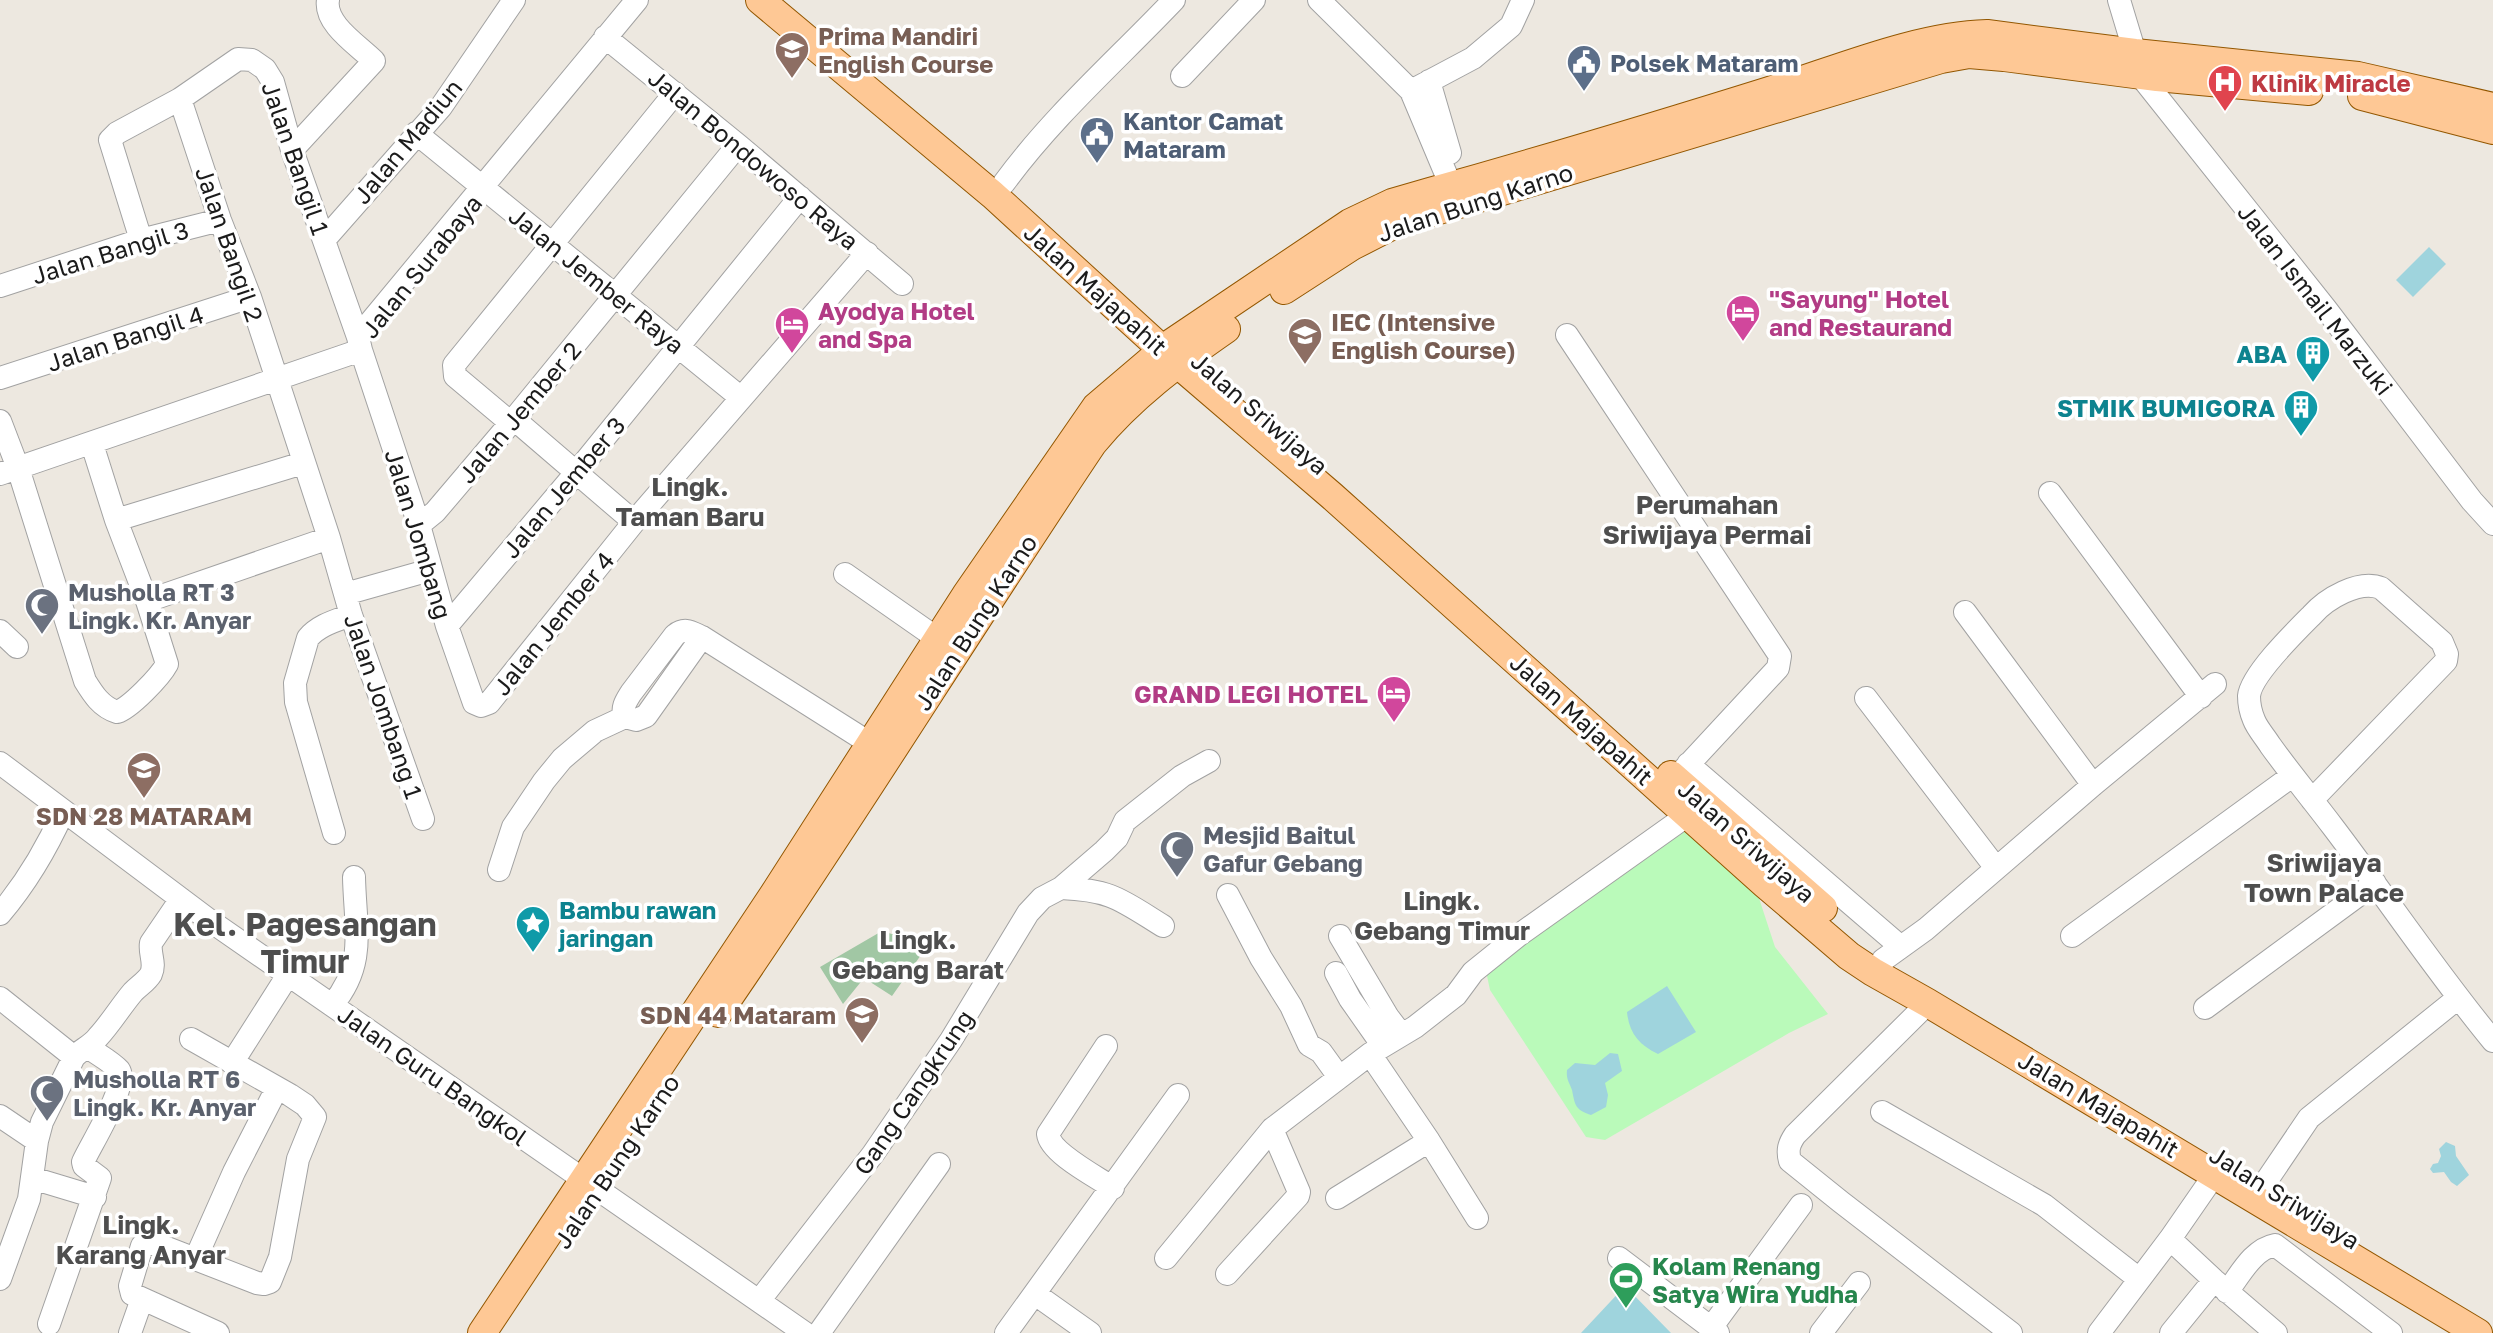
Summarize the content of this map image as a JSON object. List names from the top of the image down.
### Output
{
  "streets": {
    "main road": ["Jalan Bung Karno", "Jalan Majapahit", "Jalan Sriwijaya"],
    "street": [
      "Jalan Madiun",
      "Jalan Bangil 1",
      "Jalan Bondowoso Raya",
      "Jalan Bangil 2",
      "Jalan Bangil 3",
      "Jalan Surabaya",
      "Jalan Jember Raya",
      "Jalan Ismail Marzuki",
      "Jalan Bangil 4",
      "Jalan Jember 2",
      "Jalan Jember 3",
      "Jalan Jombang",
      "Jalan Jember 4",
      "Jalan Jombang 1",
      "Jalan Guru Bangkol",
      "Gang Cangkrung"
    ]
  },
  "crossings": [
    ["Jalan Madiun", "Jalan Bangil 1"],
    ["Jalan Madiun", "Jalan Jember Raya"],
    ["Jalan Bangil 1", "Jalan Bangil 2"],
    ["Jalan Bangil 1", "Jalan Bangil 3"],
    ["Jalan Bangil 1", "Jalan Surabaya"],
    ["Jalan Bangil 1", "Jalan Jombang"],
    ["Jalan Bondowoso Raya", "Jalan Surabaya"],
    ["Jalan Bondowoso Raya", "Jalan Jember 2"],
    ["Jalan Bondowoso Raya", "Jalan Jember 3"],
    ["Jalan Bondowoso Raya", "Jalan Jember 4"],
    ["Jalan Bung Karno", "Jalan Guru Bangkol"],
    ["Jalan Bangil 2", "Jalan Bangil 3"],
    ["Jalan Bangil 2", "Jalan Surabaya"],
    ["Jalan Bangil 2", "Jalan Bangil 4"],
    ["Jalan Bangil 2", "Jalan Jombang 1"],
    ["Jalan Surabaya", "Jalan Jember Raya"],
    ["Jalan Surabaya", "Jalan Jombang"],
    ["Jalan Surabaya", "Jalan Jombang 1"],
    ["Jalan Jember Raya", "Jalan Jember 2"],
    ["Jalan Jember Raya", "Jalan Jember 3"],
    ["Jalan Jember Raya", "Jalan Jember 4"],
    ["Jalan Majapahit", "Jalan Sriwijaya"],
    ["Jalan Jember 2", "Jalan Jombang"],
    ["Jalan Jember 3", "Jalan Jombang"],
    ["Jalan Jombang", "Jalan Jember 4"],
    ["Jalan Jombang", "Jalan Jombang 1"],
    ["Jalan Guru Bangkol", "Gang Cangkrung"]
  ],
  "districts": [
    "Lingk. Taman Baru",
    "Perumahan Sriwijaya Permai",
    "Sriwijaya Town Palace",
    "Lingk. Gebang Timur",
    "Kel. Pagesangan Timur",
    "Lingk. Gebang Barat",
    "Lingk. Karang Anyar"
  ],
  "places": {
    "school or university": [
      "Prima Mandiri English Course",
      "IEC (Intensive English Course)",
      "SDN 28 MATARAM",
      "SDN 44 Mataram"
    ],
    "public building": ["Polsek Mataram", "Kantor Camat Mataram"],
    "hospital": ["Klinik Miracle"],
    "hotel": ["\"Sayung\" Hotel and Restaurand", "Ayodya Hotel and Spa", "GRAND LEGI HOTEL"],
    "building": ["ABA", "STMIK BUMIGORA"],
    "mosque": ["Musholla RT 3 Lingk. Kr. Anyar", "Mesjid Baitul Gafur Gebang", "Musholla RT 6 Lingk. Kr. Anyar"],
    "place": ["Bambu rawan jaringan"],
    "sports": ["Kolam Renang Satya Wira Yudha"]
  }
}
